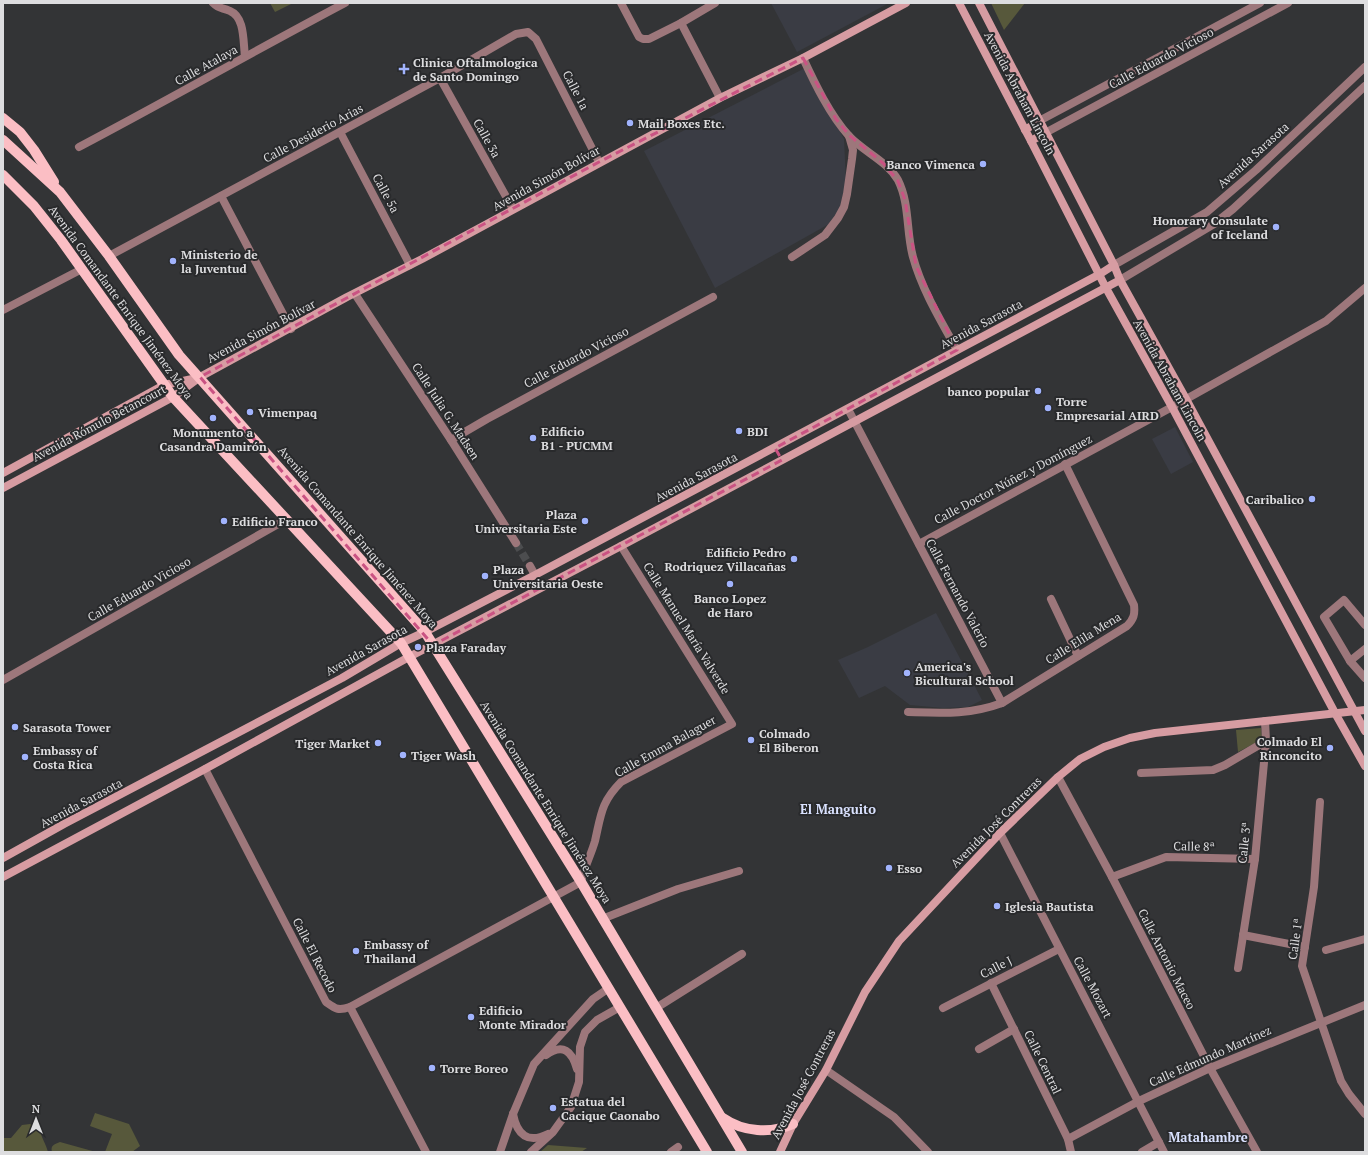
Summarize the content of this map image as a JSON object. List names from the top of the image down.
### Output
{
  "streets": {
    "main road": [
      "Avenida Abraham Lincoln",
      "Avenida Sarasota",
      "Avenida Simón Bolívar",
      "Avenida Comandante Enrique Jiménez Moya",
      "Avenida Rómulo Betancourt",
      "Avenida José Contreras"
    ],
    "street": [
      "Calle Eduardo Vicioso",
      "Calle Atalaya",
      "Calle 1a",
      "Calle Desiderio Arias",
      "Calle 3a",
      "Calle 5a",
      "Calle Julia G. Madsen",
      "Calle Doctor Núñez y Domínguez",
      "Calle Fernando Valerio",
      "Calle Manuel María Valverde",
      "Calle Elila Mena",
      "Calle Emma Balaguer",
      "Calle 3ª",
      "Calle 8ª",
      "Calle 1ª",
      "Calle El Recodo",
      "Calle Antonio Maceo",
      "Calle J",
      "Calle Mozart",
      "Calle Edmundo Martínez",
      "Calle Central"
    ]
  },
  "crossings": [
    ["Calle Eduardo Vicioso", "Avenida Abraham Lincoln"],
    ["Calle Eduardo Vicioso", "Avenida Comandante Enrique Jiménez Moya"],
    ["Calle Eduardo Vicioso", "Calle Julia G. Madsen"],
    ["Calle 1a", "Calle Desiderio Arias"],
    ["Calle 1a", "Avenida Simón Bolívar"],
    ["Avenida Abraham Lincoln", "Avenida Sarasota"],
    ["Avenida Abraham Lincoln", "Calle Doctor Núñez y Domínguez"],
    ["Avenida Abraham Lincoln", "Avenida José Contreras"],
    ["Calle Desiderio Arias", "Calle 3a"],
    ["Calle Desiderio Arias", "Calle 5a"],
    ["Calle Desiderio Arias", "Avenida Comandante Enrique Jiménez Moya"],
    ["Calle 3a", "Avenida Simón Bolívar"],
    ["Avenida Sarasota", "Avenida Comandante Enrique Jiménez Moya"],
    ["Avenida Sarasota", "Calle Fernando Valerio"],
    ["Avenida Sarasota", "Calle Manuel María Valverde"],
    ["Avenida Sarasota", "Calle El Recodo"],
    ["Avenida Simón Bolívar", "Calle 5a"],
    ["Avenida Simón Bolívar", "Avenida Comandante Enrique Jiménez Moya"],
    ["Avenida Simón Bolívar", "Calle Julia G. Madsen"],
    ["Avenida Simón Bolívar", "Avenida Rómulo Betancourt"],
    ["Avenida Comandante Enrique Jiménez Moya", "Avenida Rómulo Betancourt"],
    ["Avenida Comandante Enrique Jiménez Moya", "Calle Emma Balaguer"],
    ["Calle Doctor Núñez y Domínguez", "Calle Fernando Valerio"],
    ["Calle Doctor Núñez y Domínguez", "Calle Elila Mena"],
    ["Calle Fernando Valerio", "Calle Elila Mena"],
    ["Calle Manuel María Valverde", "Calle Emma Balaguer"],
    ["Avenida José Contreras", "Calle 3ª"],
    ["Avenida José Contreras", "Calle Antonio Maceo"],
    ["Avenida José Contreras", "Calle Mozart"],
    ["Calle 3ª", "Calle 8ª"],
    ["Calle 8ª", "Calle Antonio Maceo"],
    ["Calle 1ª", "Calle Edmundo Martínez"],
    ["Calle Antonio Maceo", "Calle Edmundo Martínez"],
    ["Calle J", "Calle Mozart"],
    ["Calle J", "Calle Central"],
    ["Calle Mozart", "Calle Edmundo Martínez"],
    ["Calle Edmundo Martínez", "Calle Central"]
  ],
  "districts": ["El Manguito", "Matahambre"],
  "places": {
    "health": ["Clinica Oftalmologica de Santo Domingo"],
    "other": [
      "Mail Boxes Etc.",
      "Banco Vimenca",
      "Honorary Consulate of Iceland",
      "Ministerio de la Juventud",
      "banco popular",
      "Torre Empresarial AIRD",
      "Vimenpaq",
      "Monumento a Casandra Damirón",
      "BDI",
      "Edificio B1 - PUCMM",
      "Caribalico",
      "Edificio Franco",
      "Plaza Universitaria Este",
      "Edificio Pedro Rodriquez Villacañas",
      "Plaza Universitaria Oeste",
      "Banco Lopez de Haro",
      "Plaza Faraday",
      "America's Bicultural School",
      "Sarasota Tower",
      "Colmado El Biberon",
      "Tiger Market",
      "Colmado El Rinconcito",
      "Tiger Wash",
      "Embassy of Costa Rica",
      "Esso",
      "Iglesia Bautista",
      "Embassy of Thailand",
      "Edificio Monte Mirador",
      "Torre Boreo",
      "Estatua del Cacique Caonabo"
    ]
  },
  "north": "top"
}
